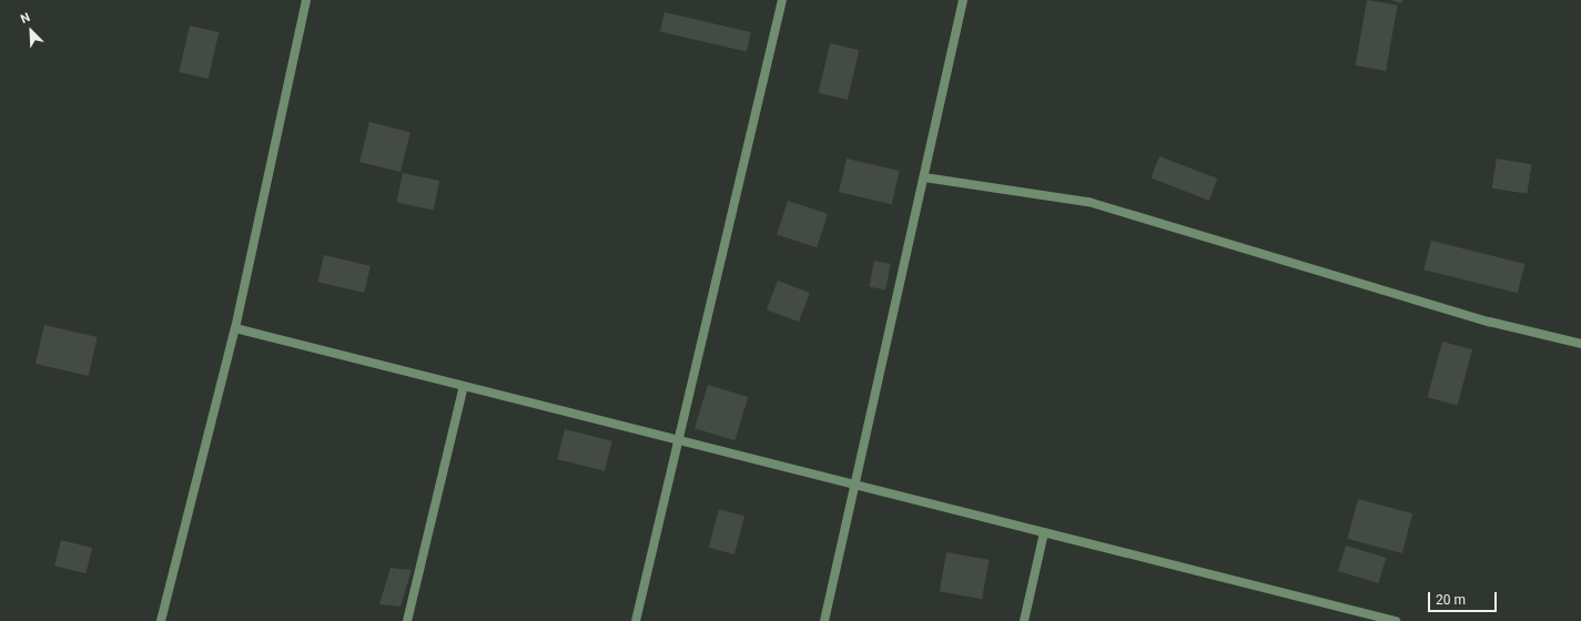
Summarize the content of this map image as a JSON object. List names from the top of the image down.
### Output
{
  "scale_bar": "20 m",
  "north": "top left"
}
